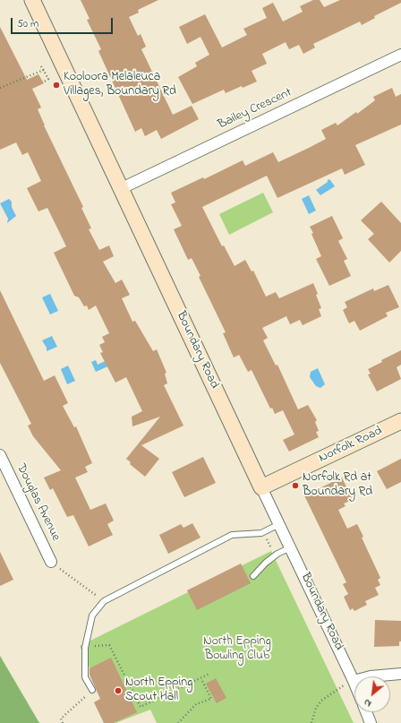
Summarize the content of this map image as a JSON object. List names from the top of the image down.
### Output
{
  "streets": {
    "street": [
      "Bailey Crescent",
      "Boundary Road",
      "Norfolk Road",
      "Douglas Avenue"
    ]
  },
  "crossings": [
    ["Bailey Crescent", "Boundary Road"],
    ["Boundary Road", "Norfolk Road"]
  ],
  "parks": ["North Epping Bowling Club"],
  "places": ["Kooloora Melaleuca Villages, Boundary Rd", "Norfolk Rd at Boundary Rd", "North Epping Scout Hall"],
  "scale_bar": "50 m",
  "north": "bottom left"
}
